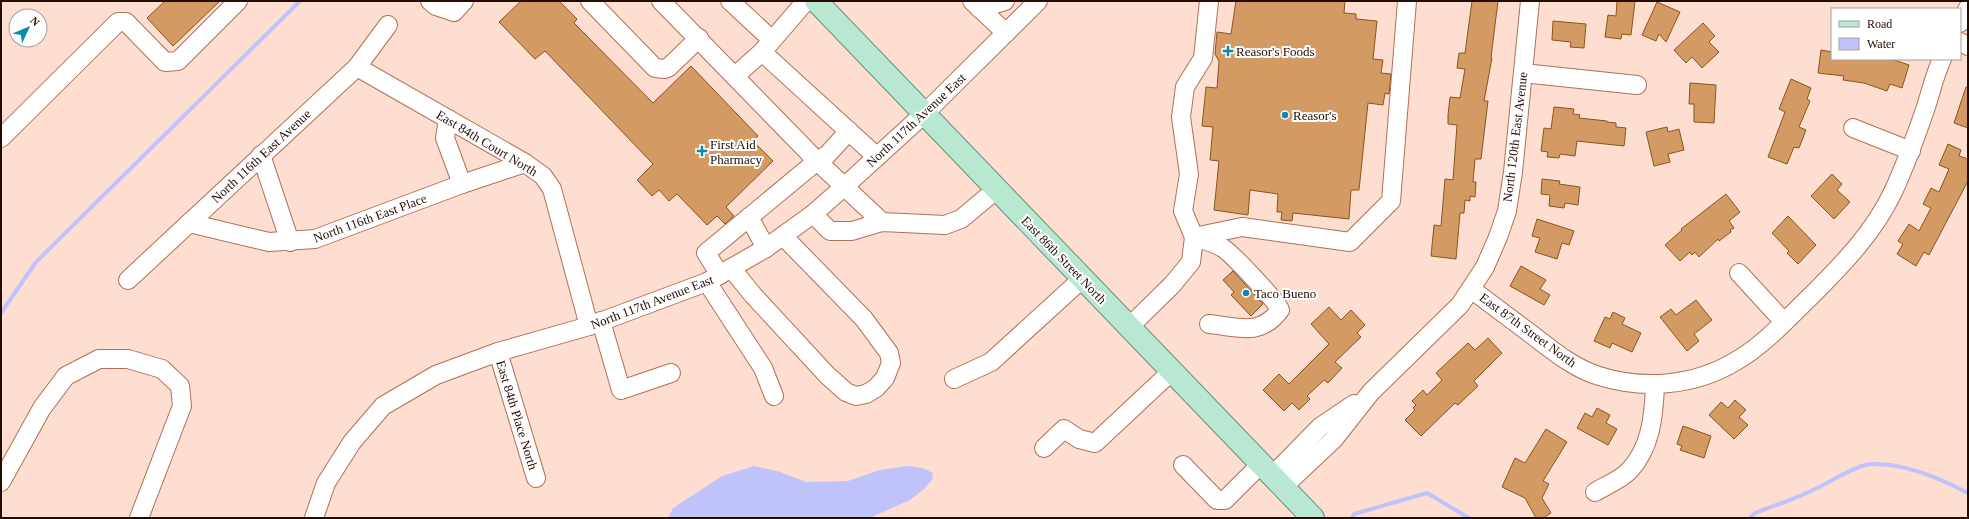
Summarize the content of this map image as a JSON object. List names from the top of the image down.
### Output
{
  "streets": {
    "main road": ["East 86th Street North"],
    "street": [
      "North 117th Avenue East",
      "North 120th East Avenue",
      "East 84th Court North",
      "North 116th East Avenue",
      "North 116th East Place",
      "East 87th Street North",
      "East 84th Place North"
    ]
  },
  "crossings": [
    ["North 117th Avenue East", "East 84th Court North"],
    ["North 117th Avenue East", "East 86th Street North"],
    ["North 117th Avenue East", "East 84th Place North"],
    ["North 120th East Avenue", "East 86th Street North"],
    ["North 120th East Avenue", "East 87th Street North"],
    ["East 84th Court North", "North 116th East Avenue"],
    ["East 84th Court North", "North 116th East Place"],
    ["North 116th East Avenue", "North 116th East Place"]
  ],
  "places": {
    "health": ["Reasor's Foods", "First Aid Pharmacy"],
    "other": ["Reasor's", "Taco Bueno"]
  },
  "legend": ["Road", "Water"],
  "north": "top right"
}
